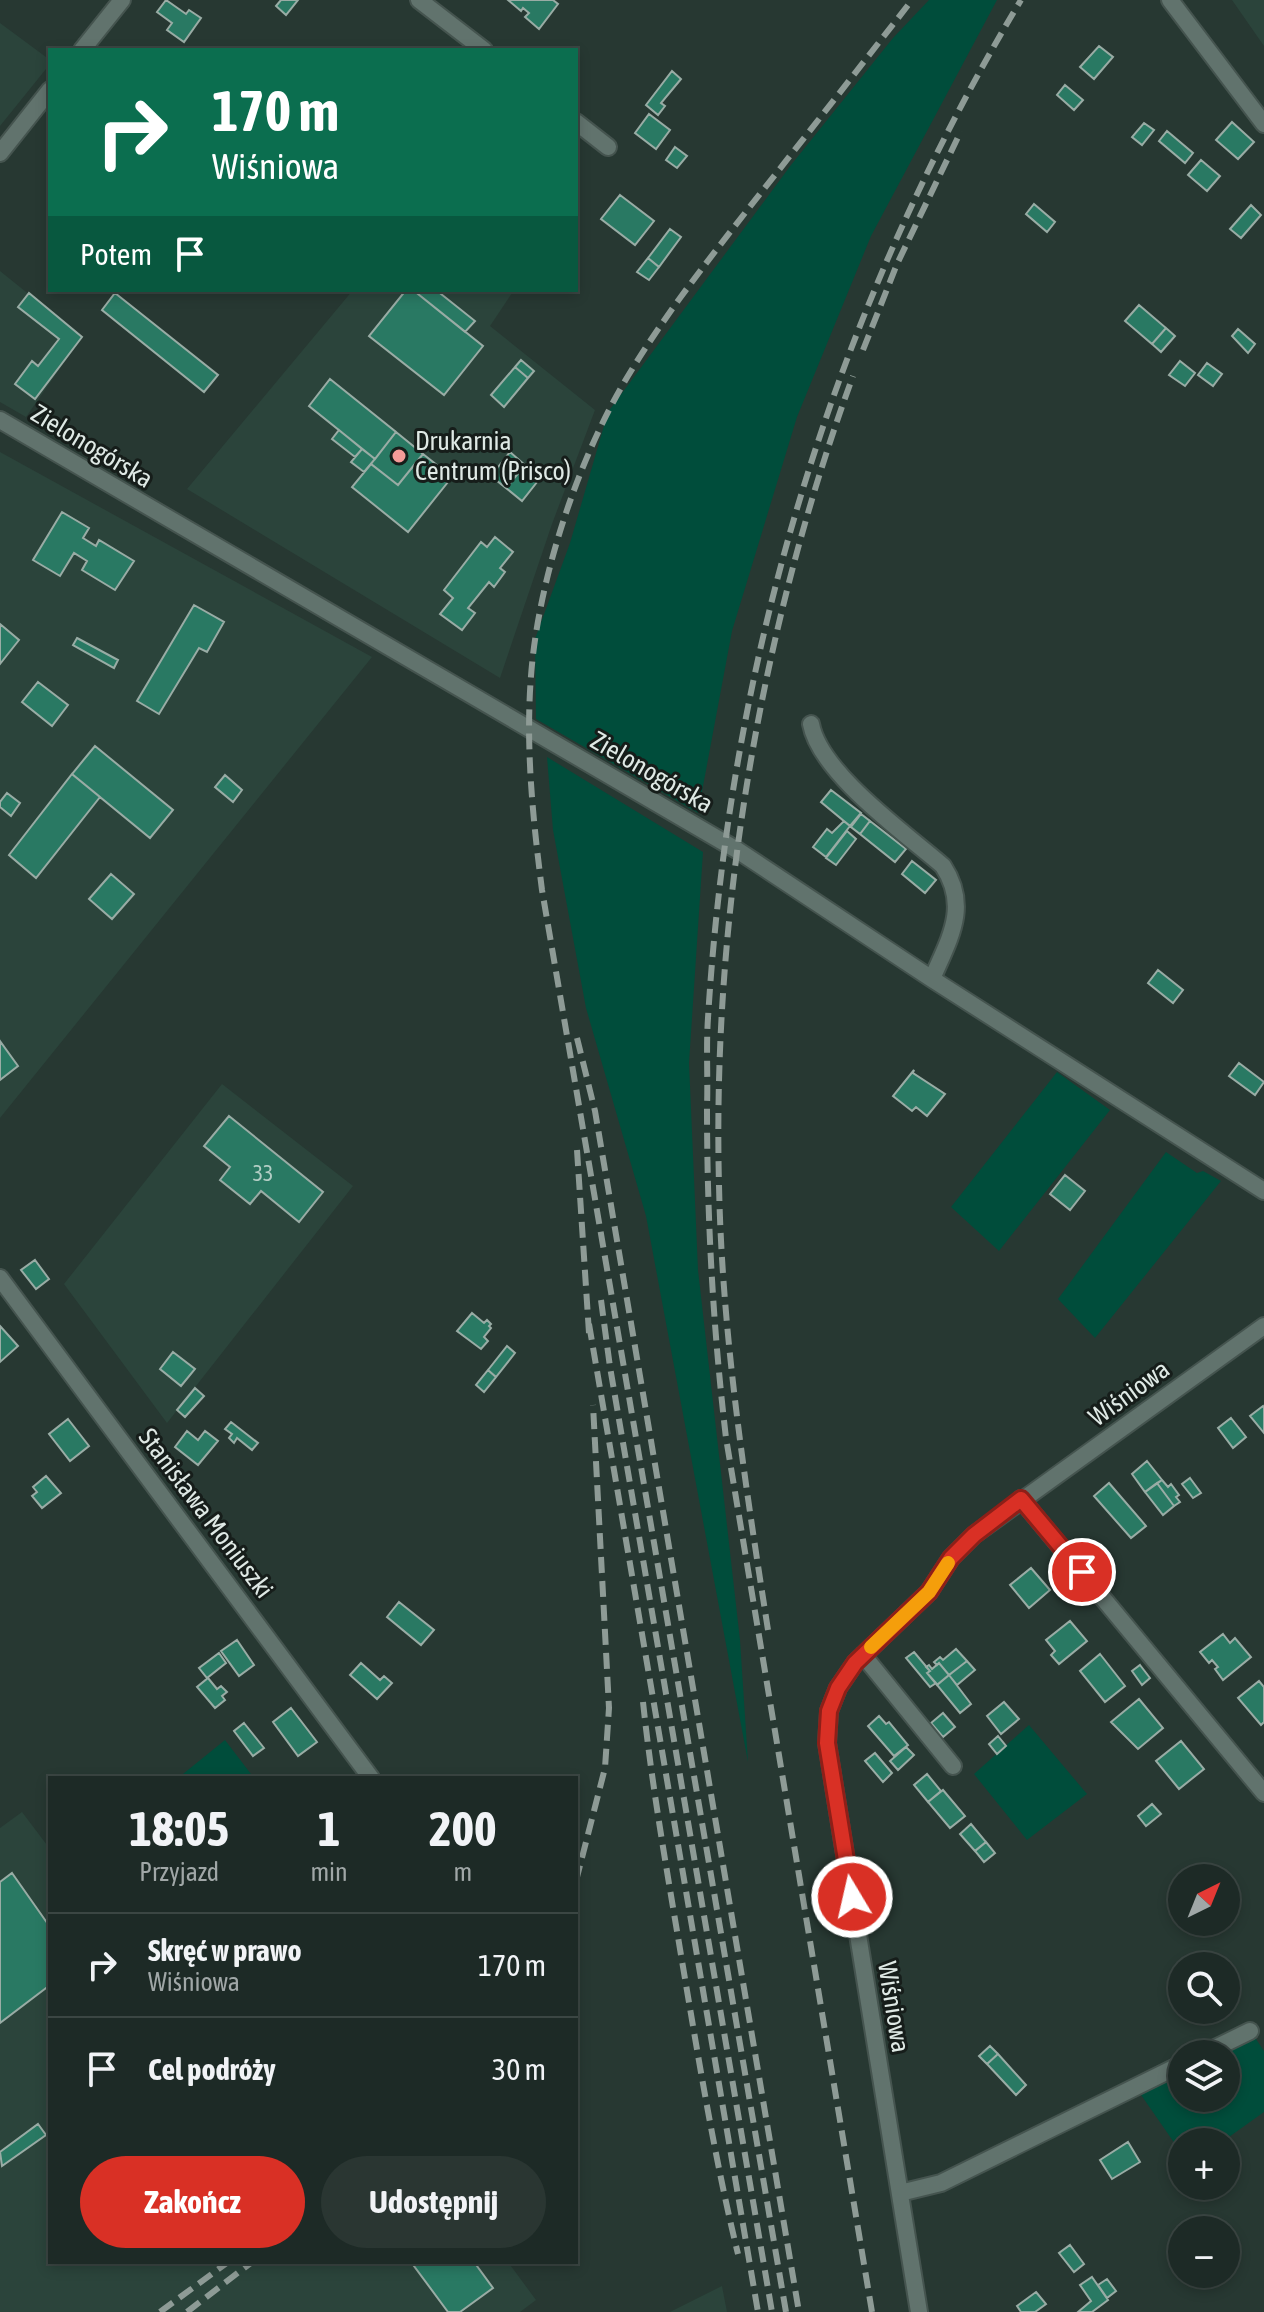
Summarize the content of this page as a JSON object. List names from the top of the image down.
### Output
{
  "streets": {
    "street": ["Zielonogórska", "Wiśniowa", "Stanisława Moniuszki"]
  },
  "places": ["Drukarnia Centrum (Prisco)"],
  "house_numbers": ["33"],
  "north": "top right",
  "page": {
    "turn": ["170 m", "Wiśniowa"],
    "then": "Potem",
    "eta": [
      "18:05",
      "Przyjazd",
      "1",
      "min",
      "200",
      "m"
    ],
    "map_buttons": ["+", "−"],
    "list": [
      {
        "name": "Skręć w prawo",
        "note": "Wiśniowa",
        "value": "170 m"
      },
      {
        "name": "Cel podróży",
        "value": "30 m"
      }
    ],
    "buttons": ["Zakończ", "Udostępnij"]
  }
}
